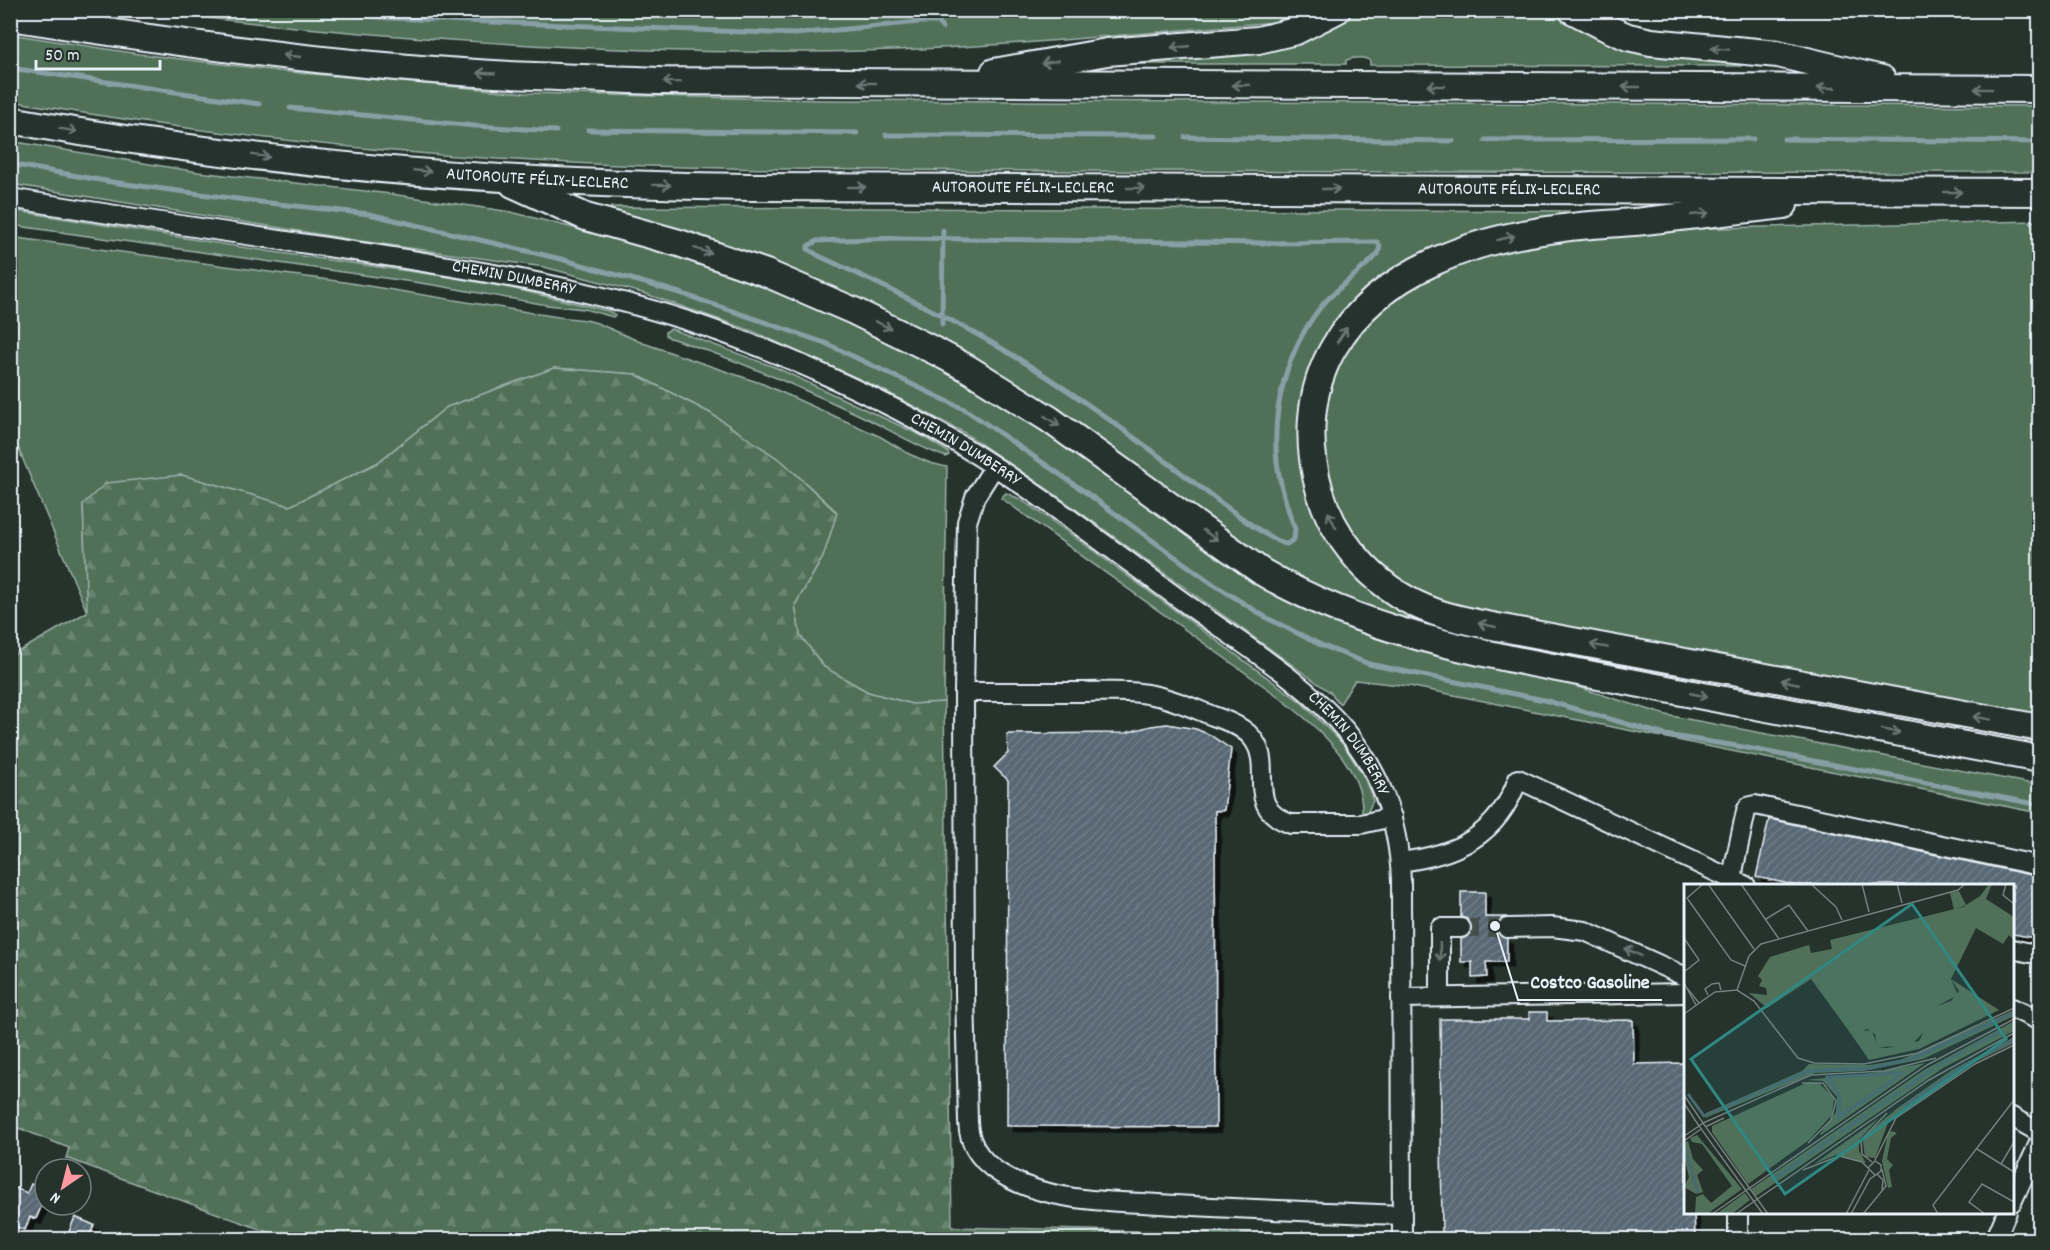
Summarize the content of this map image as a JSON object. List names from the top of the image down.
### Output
{
  "streets": {
    "highway": ["AUTOROUTE FÉLIX-LECLERC"],
    "street": ["CHEMIN DUMBERRY"]
  },
  "places": ["Costco Gasoline"],
  "scale_bar": "50 m",
  "north": "bottom left"
}
